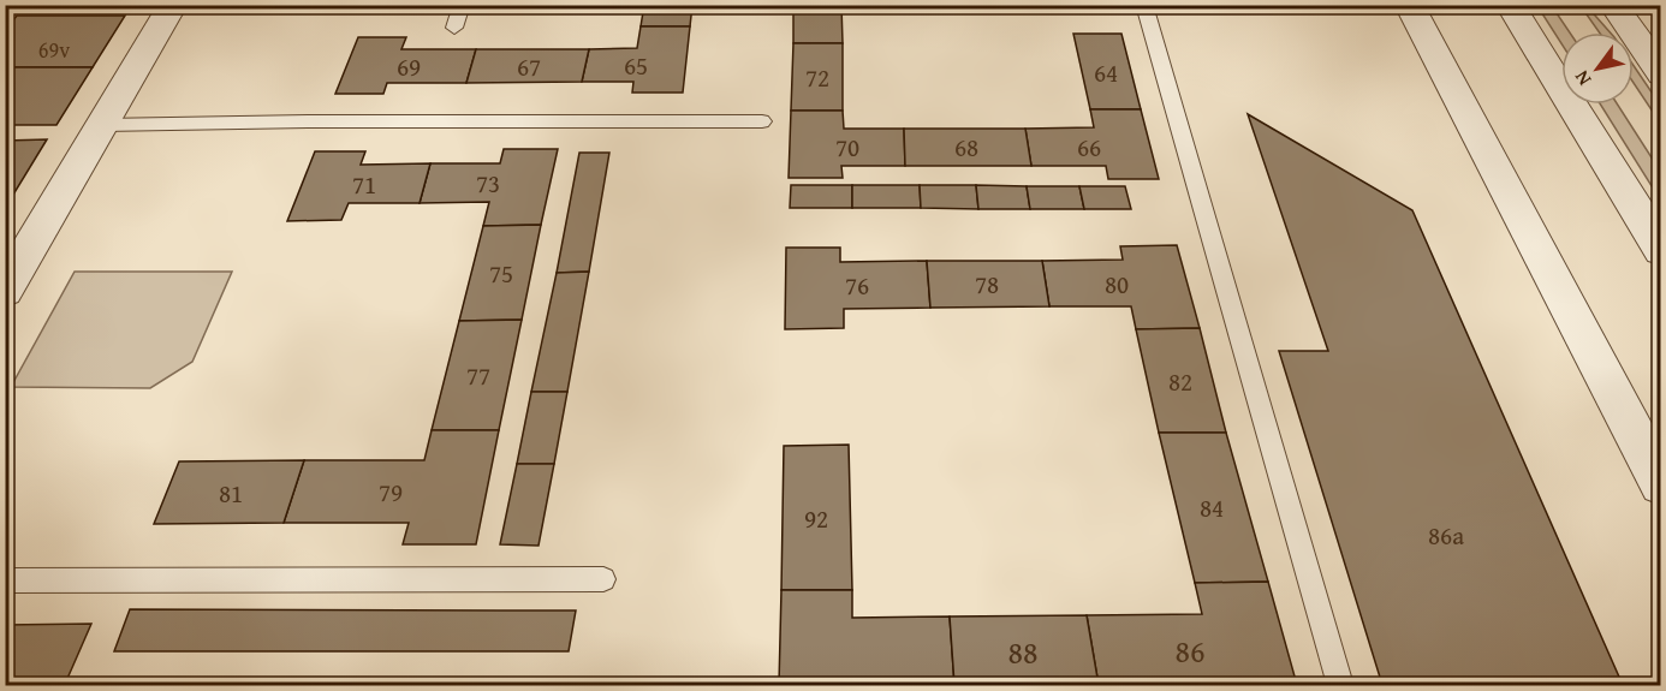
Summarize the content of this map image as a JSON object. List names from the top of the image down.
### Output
{
  "house_numbers": [
    "69v",
    "65",
    "69",
    "67",
    "64",
    "72",
    "70",
    "68",
    "66",
    "73",
    "71",
    "75",
    "78",
    "80",
    "76",
    "77",
    "82",
    "79",
    "81",
    "84",
    "92",
    "86a",
    "86",
    "88"
  ],
  "north": "bottom left"
}
